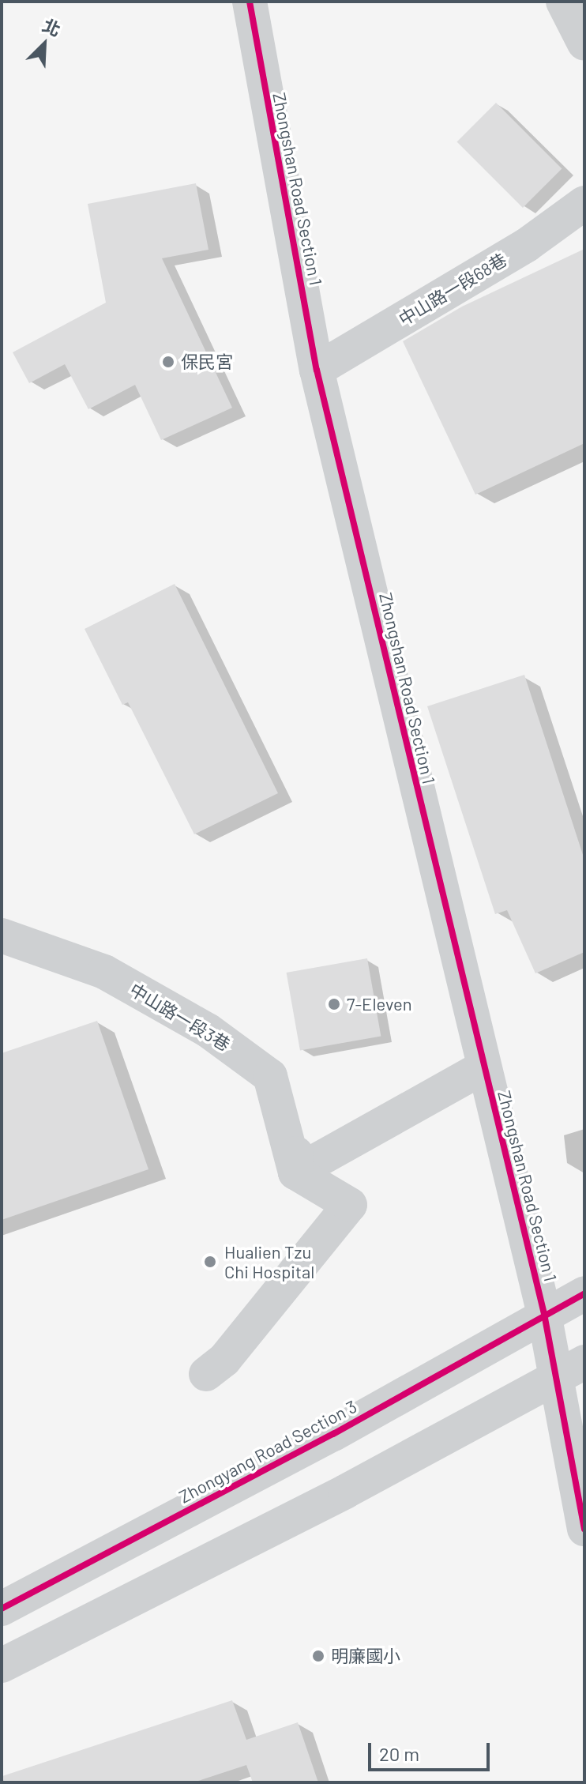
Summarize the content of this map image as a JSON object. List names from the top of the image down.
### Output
{
  "streets": {
    "street": [
      "Zhongshan Road Section 1",
      "中山路一段68巷",
      "中山路一段3巷",
      "Zhongyang Road Section 3"
    ]
  },
  "crossings": [
    ["Zhongshan Road Section 1", "中山路一段68巷"],
    ["Zhongshan Road Section 1", "Zhongyang Road Section 3"]
  ],
  "places": [
    "保民宮",
    "7-Eleven",
    "Hualien Tzu Chi Hospital",
    "明廉國小"
  ],
  "scale_bar": "20 m",
  "north": "top right"
}
